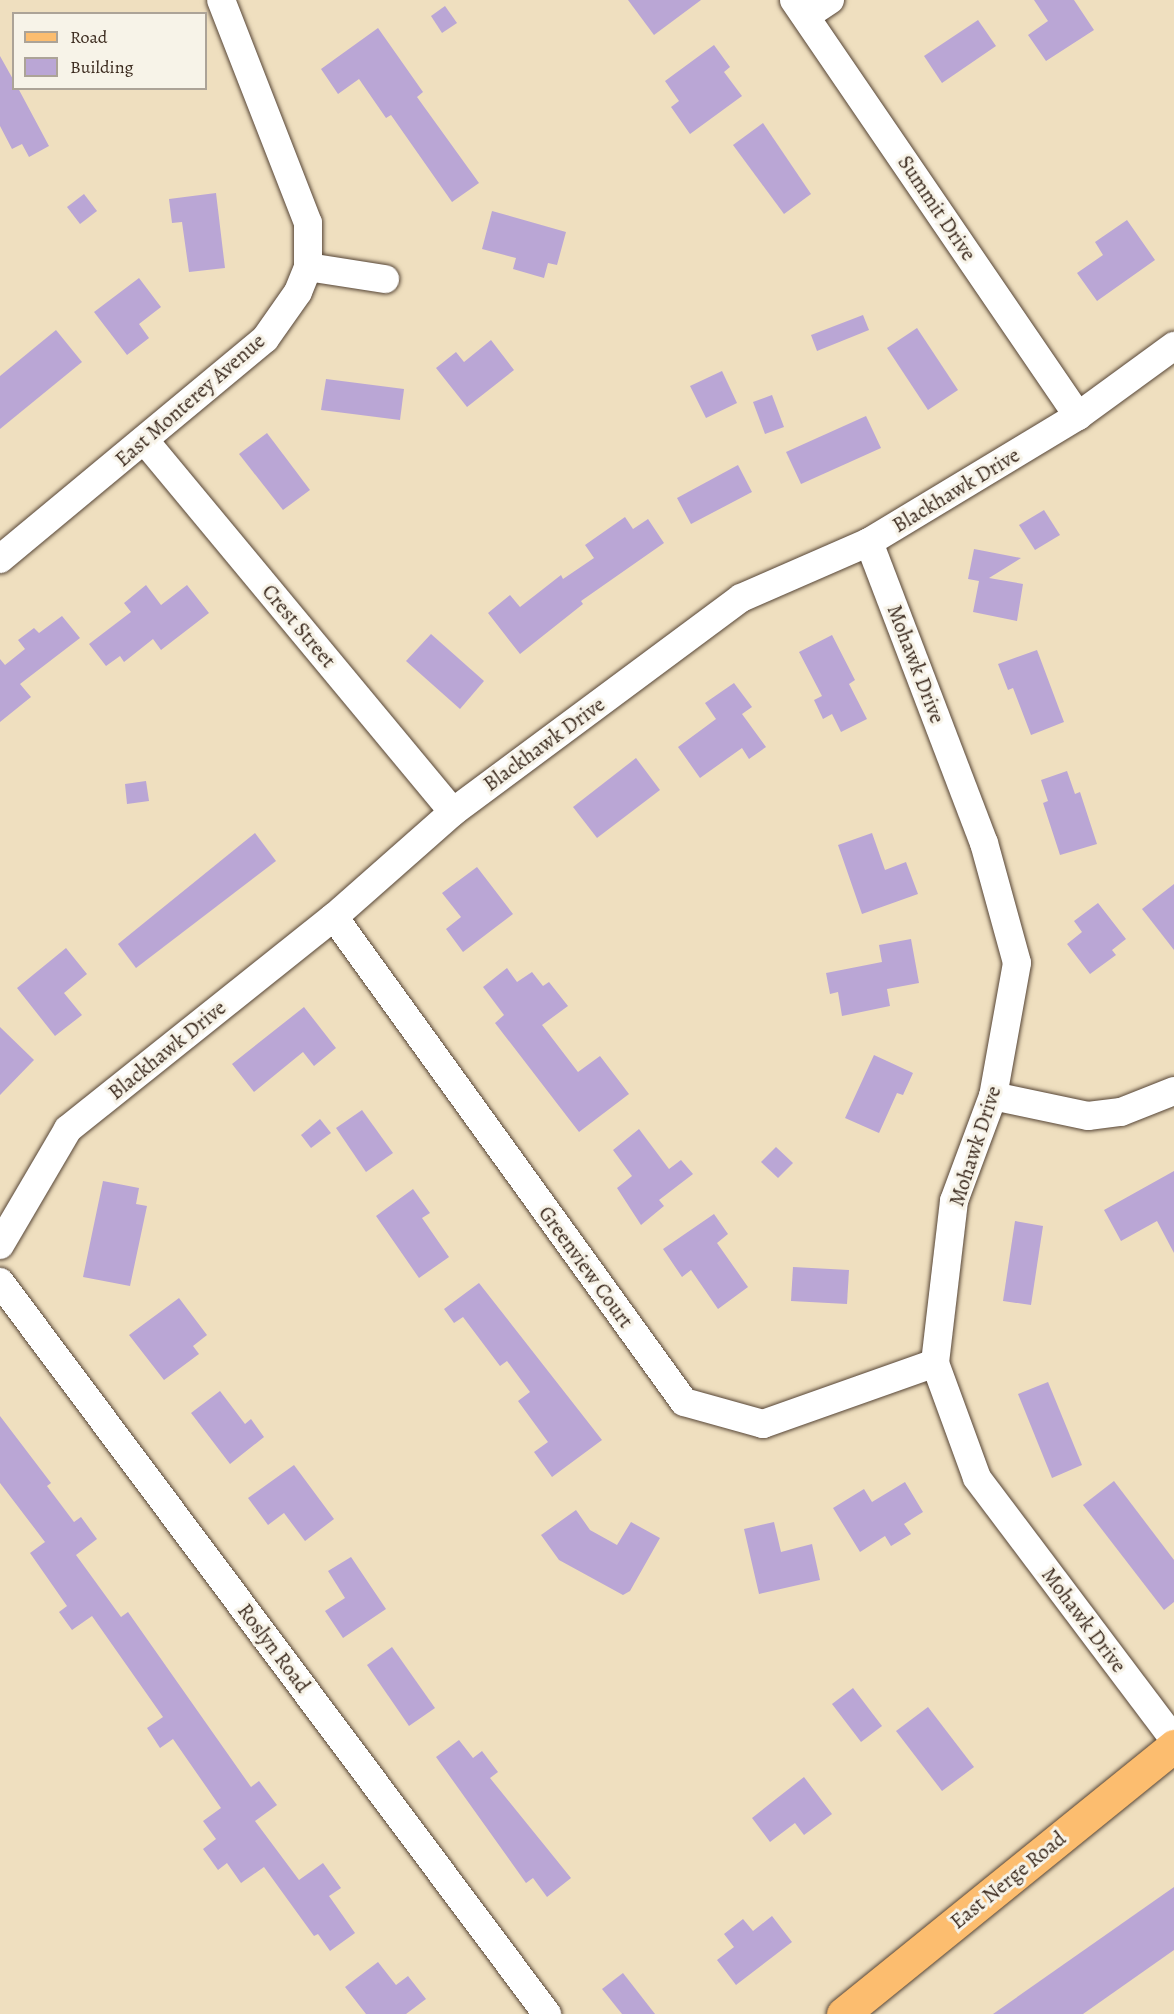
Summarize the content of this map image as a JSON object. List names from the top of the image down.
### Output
{
  "streets": {
    "main road": ["East Nerge Road"],
    "street": [
      "Summit Drive",
      "East Monterey Avenue",
      "Blackhawk Drive",
      "Crest Street",
      "Mohawk Drive",
      "Greenview Court",
      "Roslyn Road"
    ]
  },
  "crossings": [
    ["Summit Drive", "Blackhawk Drive"],
    ["East Monterey Avenue", "Crest Street"],
    ["Blackhawk Drive", "Crest Street"],
    ["Blackhawk Drive", "Mohawk Drive"],
    ["Blackhawk Drive", "Greenview Court"],
    ["Mohawk Drive", "Greenview Court"]
  ],
  "legend": ["Road", "Building"]
}
